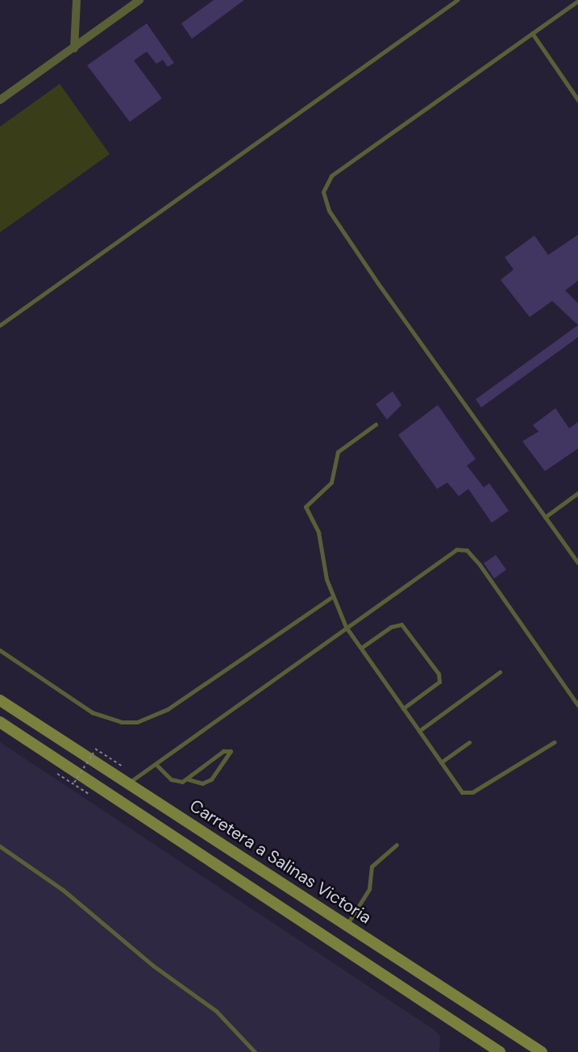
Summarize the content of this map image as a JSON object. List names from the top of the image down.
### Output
{
  "streets": {
    "main road": ["Carretera a Salinas Victoria"]
  }
}
